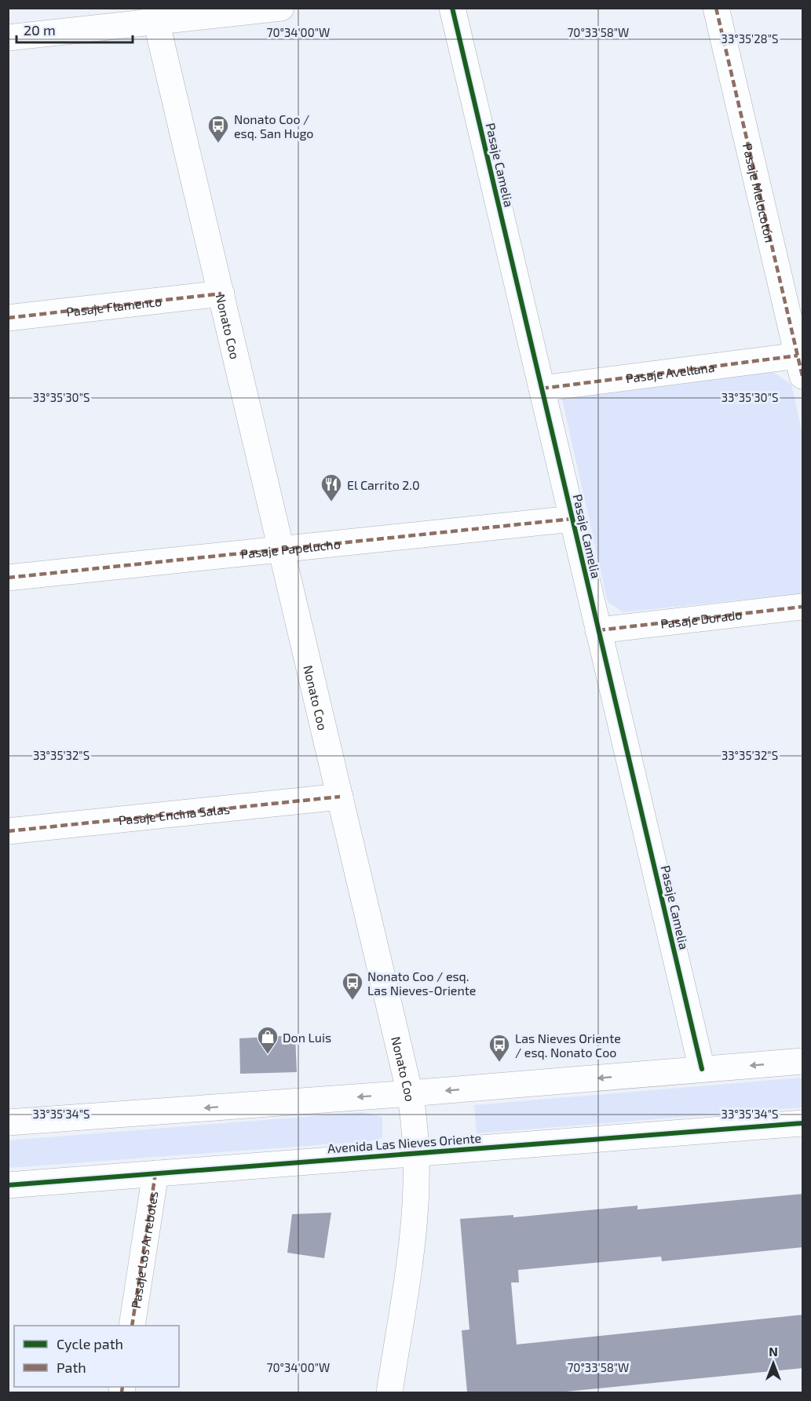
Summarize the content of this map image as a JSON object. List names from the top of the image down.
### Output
{
  "streets": {
    "street": [
      "Pasaje Camelia",
      "Pasaje Melocotón",
      "Pasaje Flamenco",
      "Nonato Coo",
      "Pasaje Avellana",
      "Pasaje Papelucho",
      "Pasaje Dorado",
      "Pasaje Encina Salas",
      "Avenida Las Nieves Oriente",
      "Pasaje Los Arreboles"
    ]
  },
  "crossings": [
    ["Pasaje Camelia", "Pasaje Avellana"],
    ["Pasaje Camelia", "Pasaje Papelucho"],
    ["Pasaje Camelia", "Pasaje Dorado"],
    ["Pasaje Melocotón", "Pasaje Avellana"],
    ["Pasaje Flamenco", "Nonato Coo"],
    ["Nonato Coo", "Pasaje Papelucho"],
    ["Nonato Coo", "Pasaje Encina Salas"],
    ["Nonato Coo", "Avenida Las Nieves Oriente"],
    ["Avenida Las Nieves Oriente", "Pasaje Los Arreboles"]
  ],
  "places": {
    "bus stop": ["Nonato Coo / esq. San Hugo", "Nonato Coo / esq. Las Nieves-Oriente", "Las Nieves Oriente / esq. Nonato Coo"],
    "restaurant": ["El Carrito 2.0"],
    "shop": ["Don Luis"]
  },
  "legend": ["Cycle path", "Path"],
  "scale_bar": "20 m",
  "north": "top",
  "coordinates": [
    "70°34'00\"W",
    "70°33'58\"W",
    "33°35'28\"S",
    "33°35'30\"S",
    "33°35'32\"S",
    "33°35'34\"S"
  ]
}
